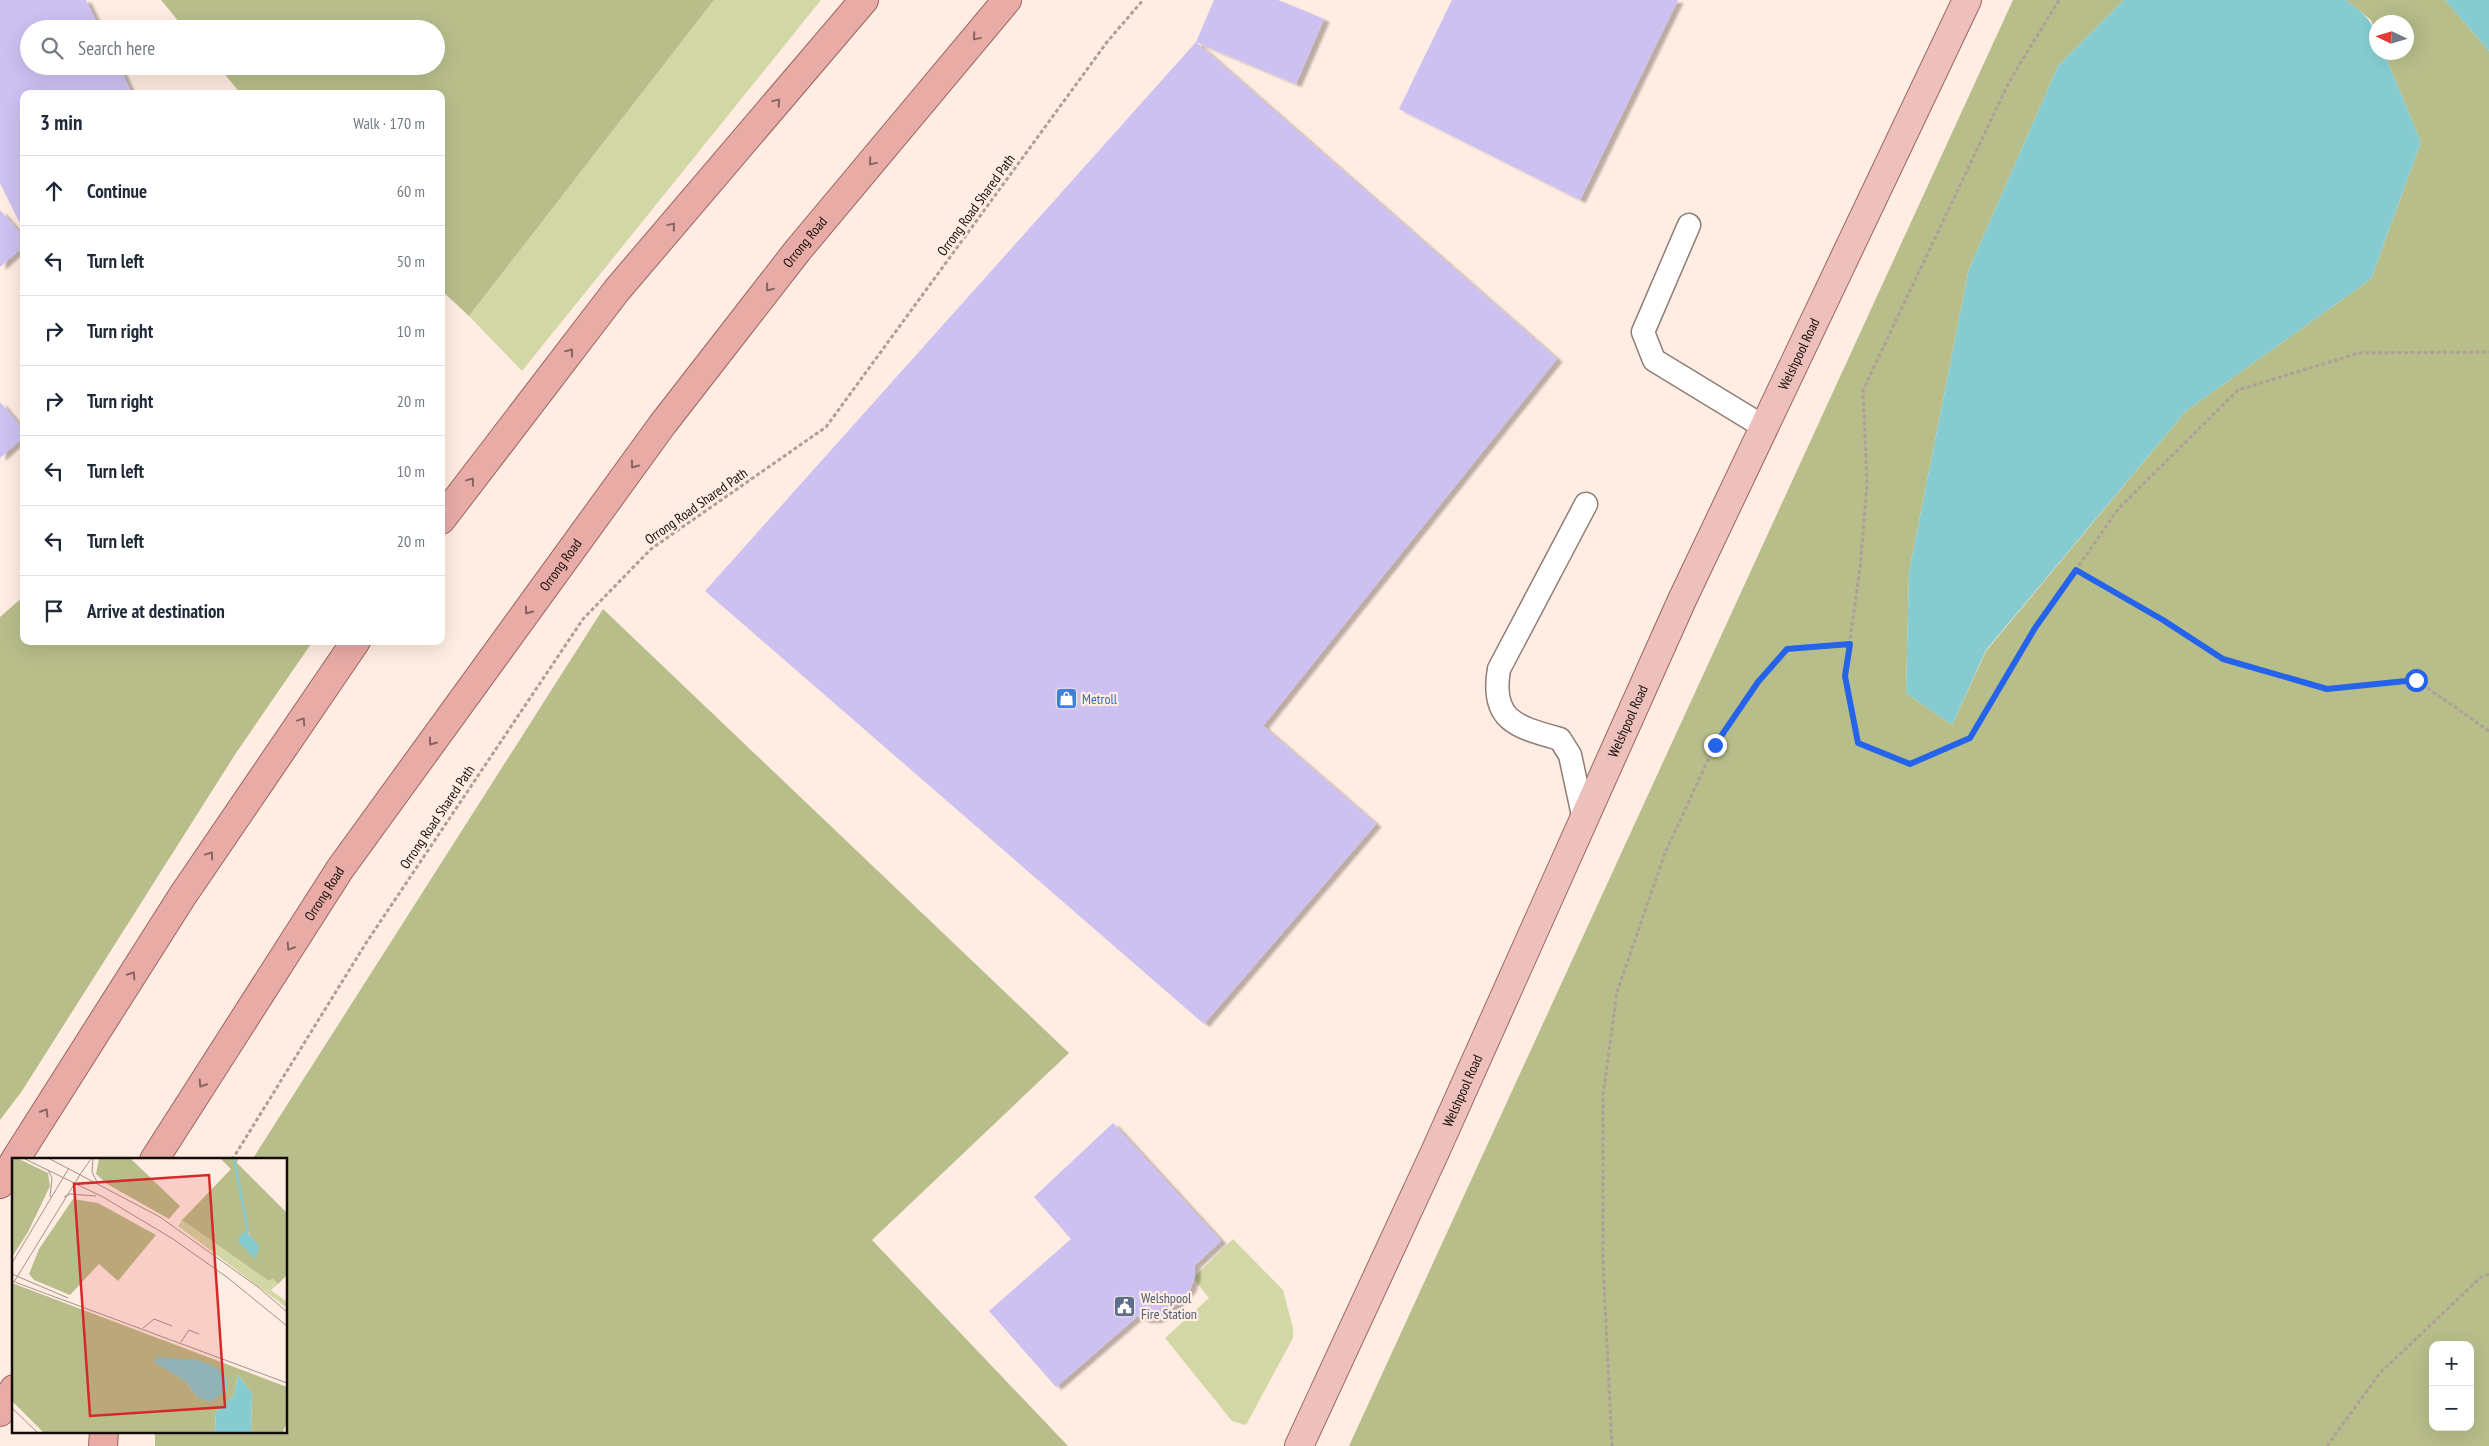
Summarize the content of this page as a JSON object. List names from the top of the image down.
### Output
{
  "streets": {
    "highway": ["Orrong Road"],
    "main road": ["Welshpool Road"],
    "path": ["Orrong Road Shared Path"]
  },
  "places": {
    "shop": ["Metroll"],
    "public building": ["Welshpool Fire Station"]
  },
  "north": "left",
  "page": {
    "search": "Search here",
    "heading": ["3 min", "Walk · 170 m"],
    "list": [
      ["Continue", "60 m"],
      ["Turn left", "50 m"],
      ["Turn right", "10 m"],
      ["Turn right", "20 m"],
      ["Turn left", "10 m"],
      ["Turn left", "20 m"],
      "Arrive at destination"
    ],
    "map_buttons": ["+", "−"]
  }
}
